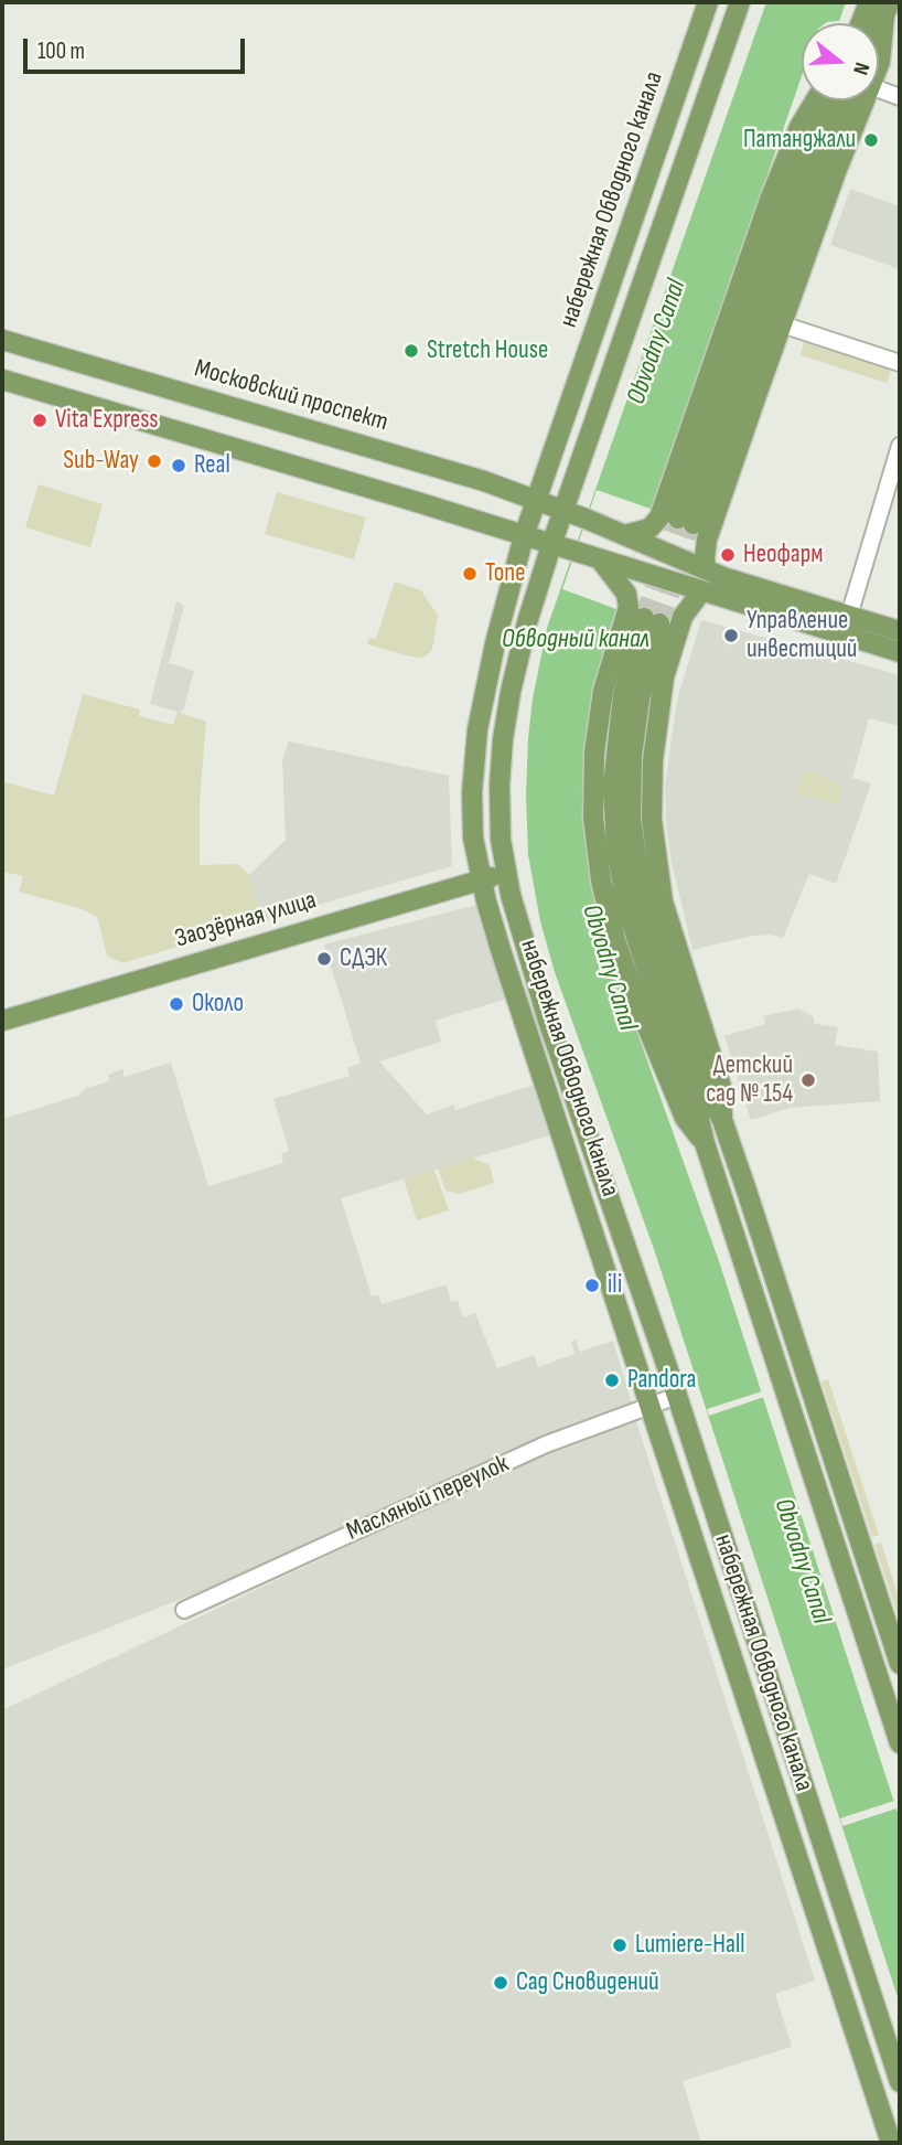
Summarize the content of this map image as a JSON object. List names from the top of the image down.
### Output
{
  "streets": {
    "main road": ["набережная Обводного канала", "Московский проспект", "Заозёрная улица"],
    "street": ["Масляный переулок"]
  },
  "crossings": [
    ["набережная Обводного канала", "Московский проспект"],
    ["набережная Обводного канала", "Заозёрная улица"],
    ["набережная Обводного канала", "Масляный переулок"]
  ],
  "water": ["Obvodny Canal", "Обводный канал"],
  "places": [
    "Патанджали",
    "Stretch House",
    "Vita Express",
    "Sub-Way",
    "Real",
    "Неофарм",
    "Tone",
    "Управление инвестиций",
    "СДЭК",
    "Около",
    "Детский сад № 154",
    "ili",
    "Pandora",
    "Lumiere-Hall",
    "Сад Сновидений"
  ],
  "scale_bar": "100 m",
  "north": "right"
}
